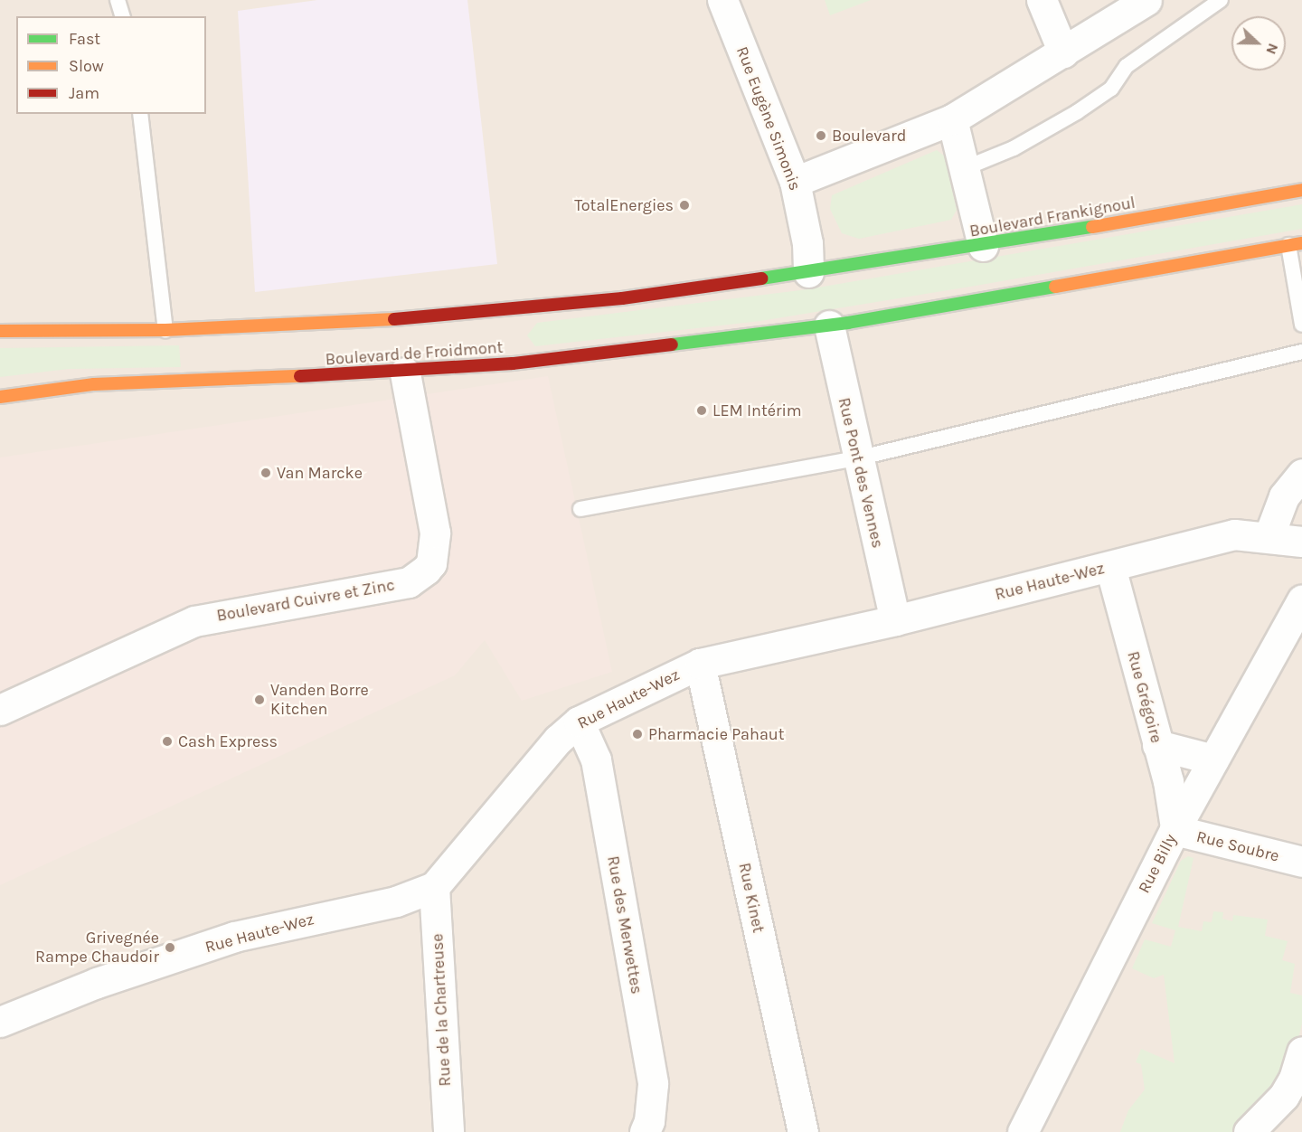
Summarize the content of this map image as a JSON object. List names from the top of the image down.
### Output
{
  "streets": {
    "main road": ["Boulevard Frankignoul", "Boulevard de Froidmont"],
    "street": [
      "Rue Eugène Simonis",
      "Rue Pont des Vennes",
      "Rue Haute-Wez",
      "Boulevard Cuivre et Zinc",
      "Rue Grégoire",
      "Rue Soubre",
      "Rue Billy",
      "Rue Kinet",
      "Rue des Merwettes",
      "Rue de la Chartreuse"
    ]
  },
  "crossings": [
    ["Rue Eugène Simonis", "Boulevard Frankignoul"],
    ["Boulevard de Froidmont", "Rue Pont des Vennes"],
    ["Boulevard de Froidmont", "Boulevard Cuivre et Zinc"],
    ["Rue Pont des Vennes", "Rue Haute-Wez"],
    ["Rue Haute-Wez", "Rue Grégoire"],
    ["Rue Haute-Wez", "Rue Kinet"],
    ["Rue Haute-Wez", "Rue des Merwettes"],
    ["Rue Haute-Wez", "Rue de la Chartreuse"],
    ["Rue Grégoire", "Rue Soubre"],
    ["Rue Grégoire", "Rue Billy"],
    ["Rue Soubre", "Rue Billy"]
  ],
  "places": [
    "Boulevard",
    "TotalEnergies",
    "LEM Intérim",
    "Van Marcke",
    "Vanden Borre Kitchen",
    "Pharmacie Pahaut",
    "Cash Express",
    "Grivegnée Rampe Chaudoir"
  ],
  "legend": ["Fast", "Slow", "Jam"],
  "north": "right"
}
